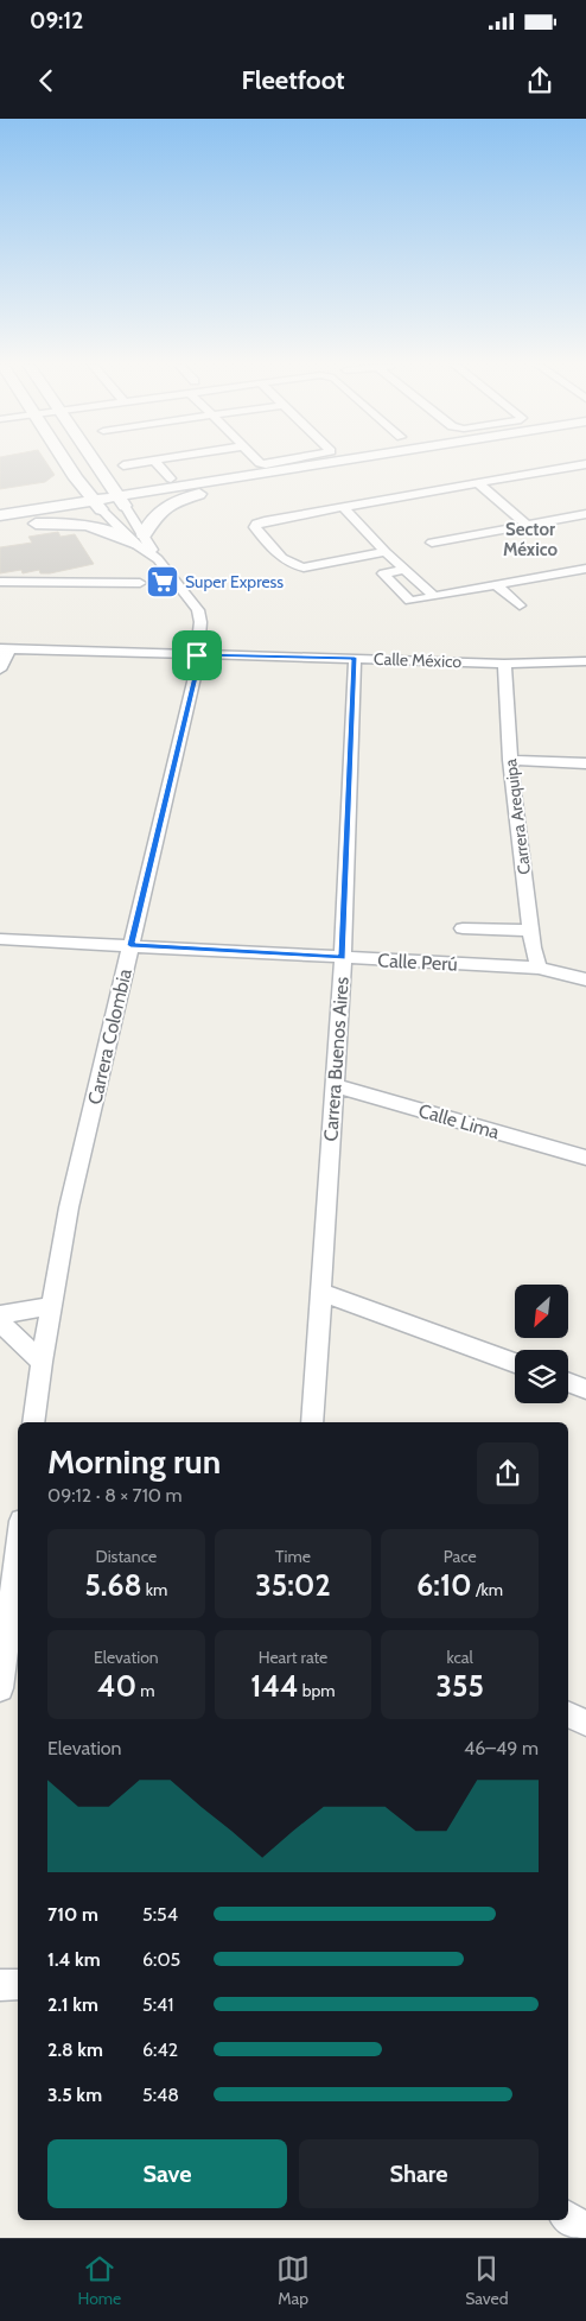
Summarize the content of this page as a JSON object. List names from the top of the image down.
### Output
{
  "streets": {
    "street": [
      "Calle México",
      "Carrera Arequipa",
      "Calle Perú",
      "Carrera Colombia",
      "Carrera Buenos Aires",
      "Calle Lima"
    ]
  },
  "crossings": [
    ["Calle México", "Carrera Arequipa"],
    ["Calle México", "Carrera Colombia"],
    ["Calle México", "Carrera Buenos Aires"],
    ["Carrera Arequipa", "Calle Perú"],
    ["Calle Perú", "Carrera Colombia"],
    ["Calle Perú", "Carrera Buenos Aires"],
    ["Carrera Buenos Aires", "Calle Lima"]
  ],
  "districts": ["Sector México"],
  "places": {
    "supermarket": ["Super Express"]
  },
  "north": "bottom left",
  "page": {
    "status": "09:12",
    "header": "Fleetfoot",
    "heading": ["Morning run", "09:12 · 8 × 710 m"],
    "stats": [
      ["Distance", "5.68 km"],
      ["Time", "35:02"],
      ["Pace", "6:10 /km"],
      ["Elevation", "40 m"],
      ["Heart rate", "144 bpm"],
      ["kcal", "355"]
    ],
    "chart": ["Elevation", "46–49 m"],
    "list": [
      {
        "name": "710 m",
        "note": "5:54"
      },
      {
        "name": "1.4 km",
        "note": "6:05"
      },
      {
        "name": "2.1 km",
        "note": "5:41"
      },
      {
        "name": "2.8 km",
        "note": "6:42"
      },
      {
        "name": "3.5 km",
        "note": "5:48"
      }
    ],
    "buttons": ["Save", "Share"],
    "tabs": ["Home", "Map", "Saved"]
  }
}
